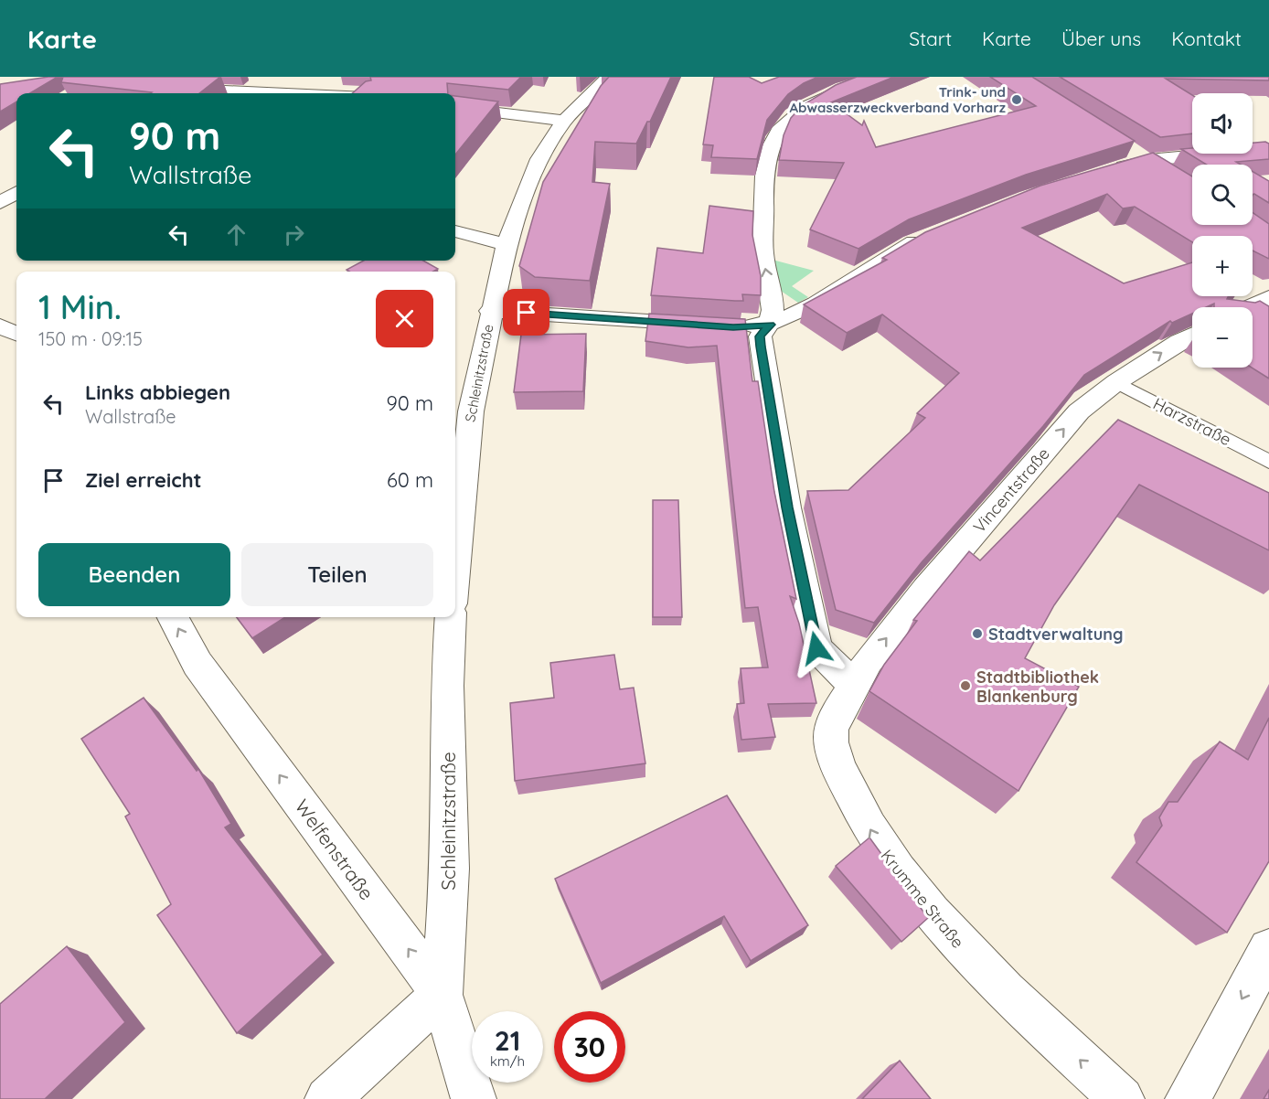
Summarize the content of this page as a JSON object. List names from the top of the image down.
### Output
{
  "streets": {
    "street": [
      "Schleinitzstraße",
      "Vincentstraße",
      "Welfenstraße",
      "Krumme Straße"
    ],
    "lane": ["Harzstraße"]
  },
  "crossings": [
    ["Schleinitzstraße", "Welfenstraße"],
    ["Harzstraße", "Vincentstraße"],
    ["Vincentstraße", "Krumme Straße"]
  ],
  "one_way": ["Vincentstraße", "Welfenstraße", "Krumme Straße"],
  "places": ["Trink- und Abwasserzweckverband Vorharz", "Stadtverwaltung", "Stadtbibliothek Blankenburg"],
  "page": {
    "header": "Karte",
    "nav": [
      "Start",
      "Karte",
      "Über uns",
      "Kontakt"
    ],
    "map_buttons": ["+", "−"],
    "turn": ["90 m", "Wallstraße"],
    "heading": ["1 Min.", "150 m · 09:15"],
    "list": [
      {
        "name": "Links abbiegen",
        "note": "Wallstraße",
        "value": "90 m"
      },
      {
        "name": "Ziel erreicht",
        "value": "60 m"
      }
    ],
    "buttons": ["Beenden", "Teilen"],
    "speed": "21 km/h",
    "limit": "30"
  }
}
